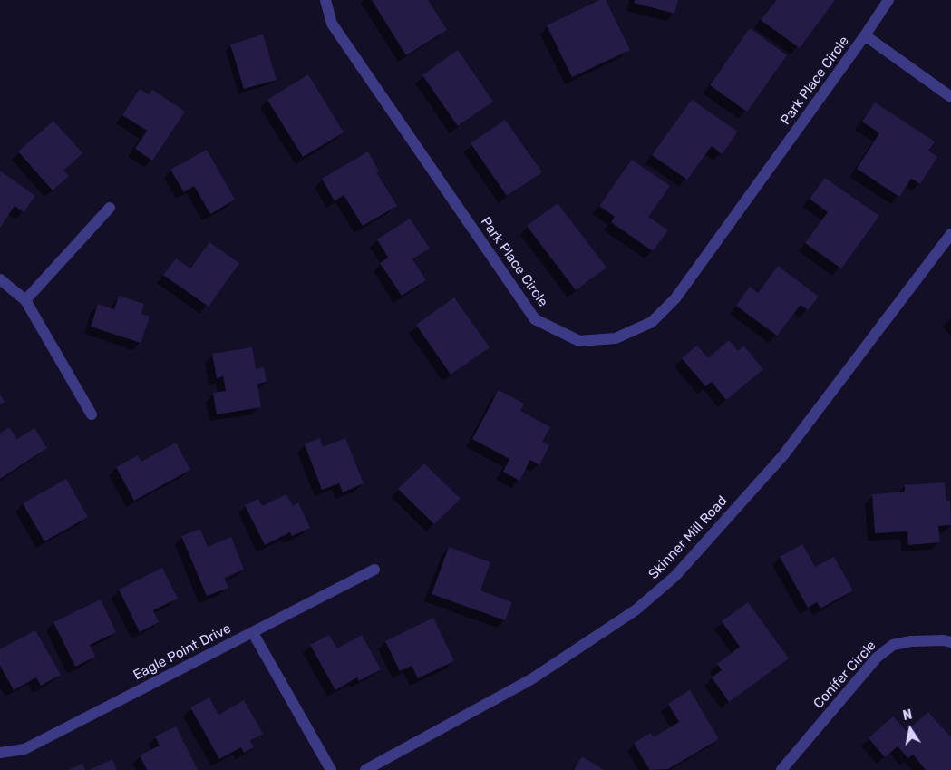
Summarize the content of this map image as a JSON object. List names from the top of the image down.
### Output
{
  "streets": {
    "street": [
      "Park Place Circle",
      "Skinner Mill Road",
      "Eagle Point Drive",
      "Conifer Circle"
    ]
  },
  "north": "top"
}
